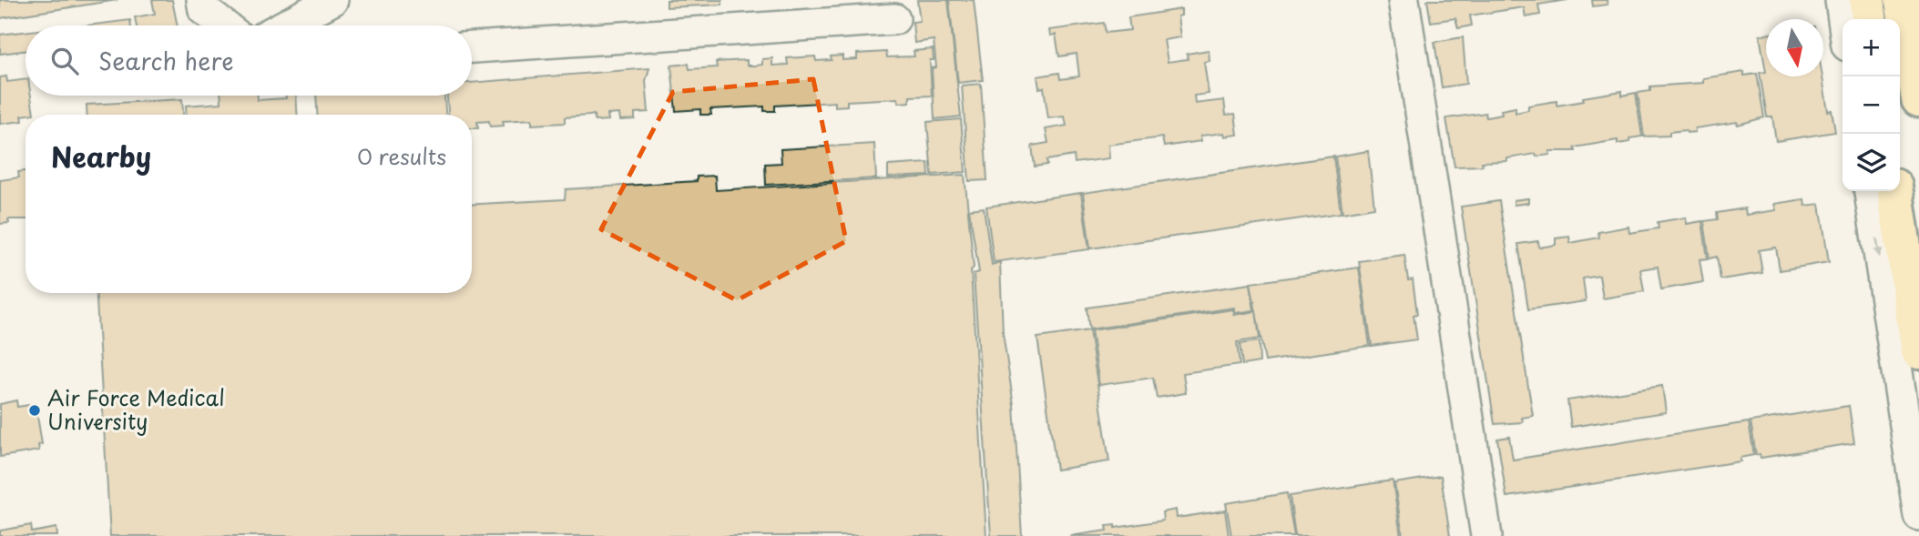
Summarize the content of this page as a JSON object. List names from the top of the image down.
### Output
{
  "places": ["Air Force Medical University"],
  "north": "bottom",
  "page": {
    "map_buttons": ["+", "−"],
    "search": "Search here",
    "heading": ["Nearby", "0 results"]
  }
}
